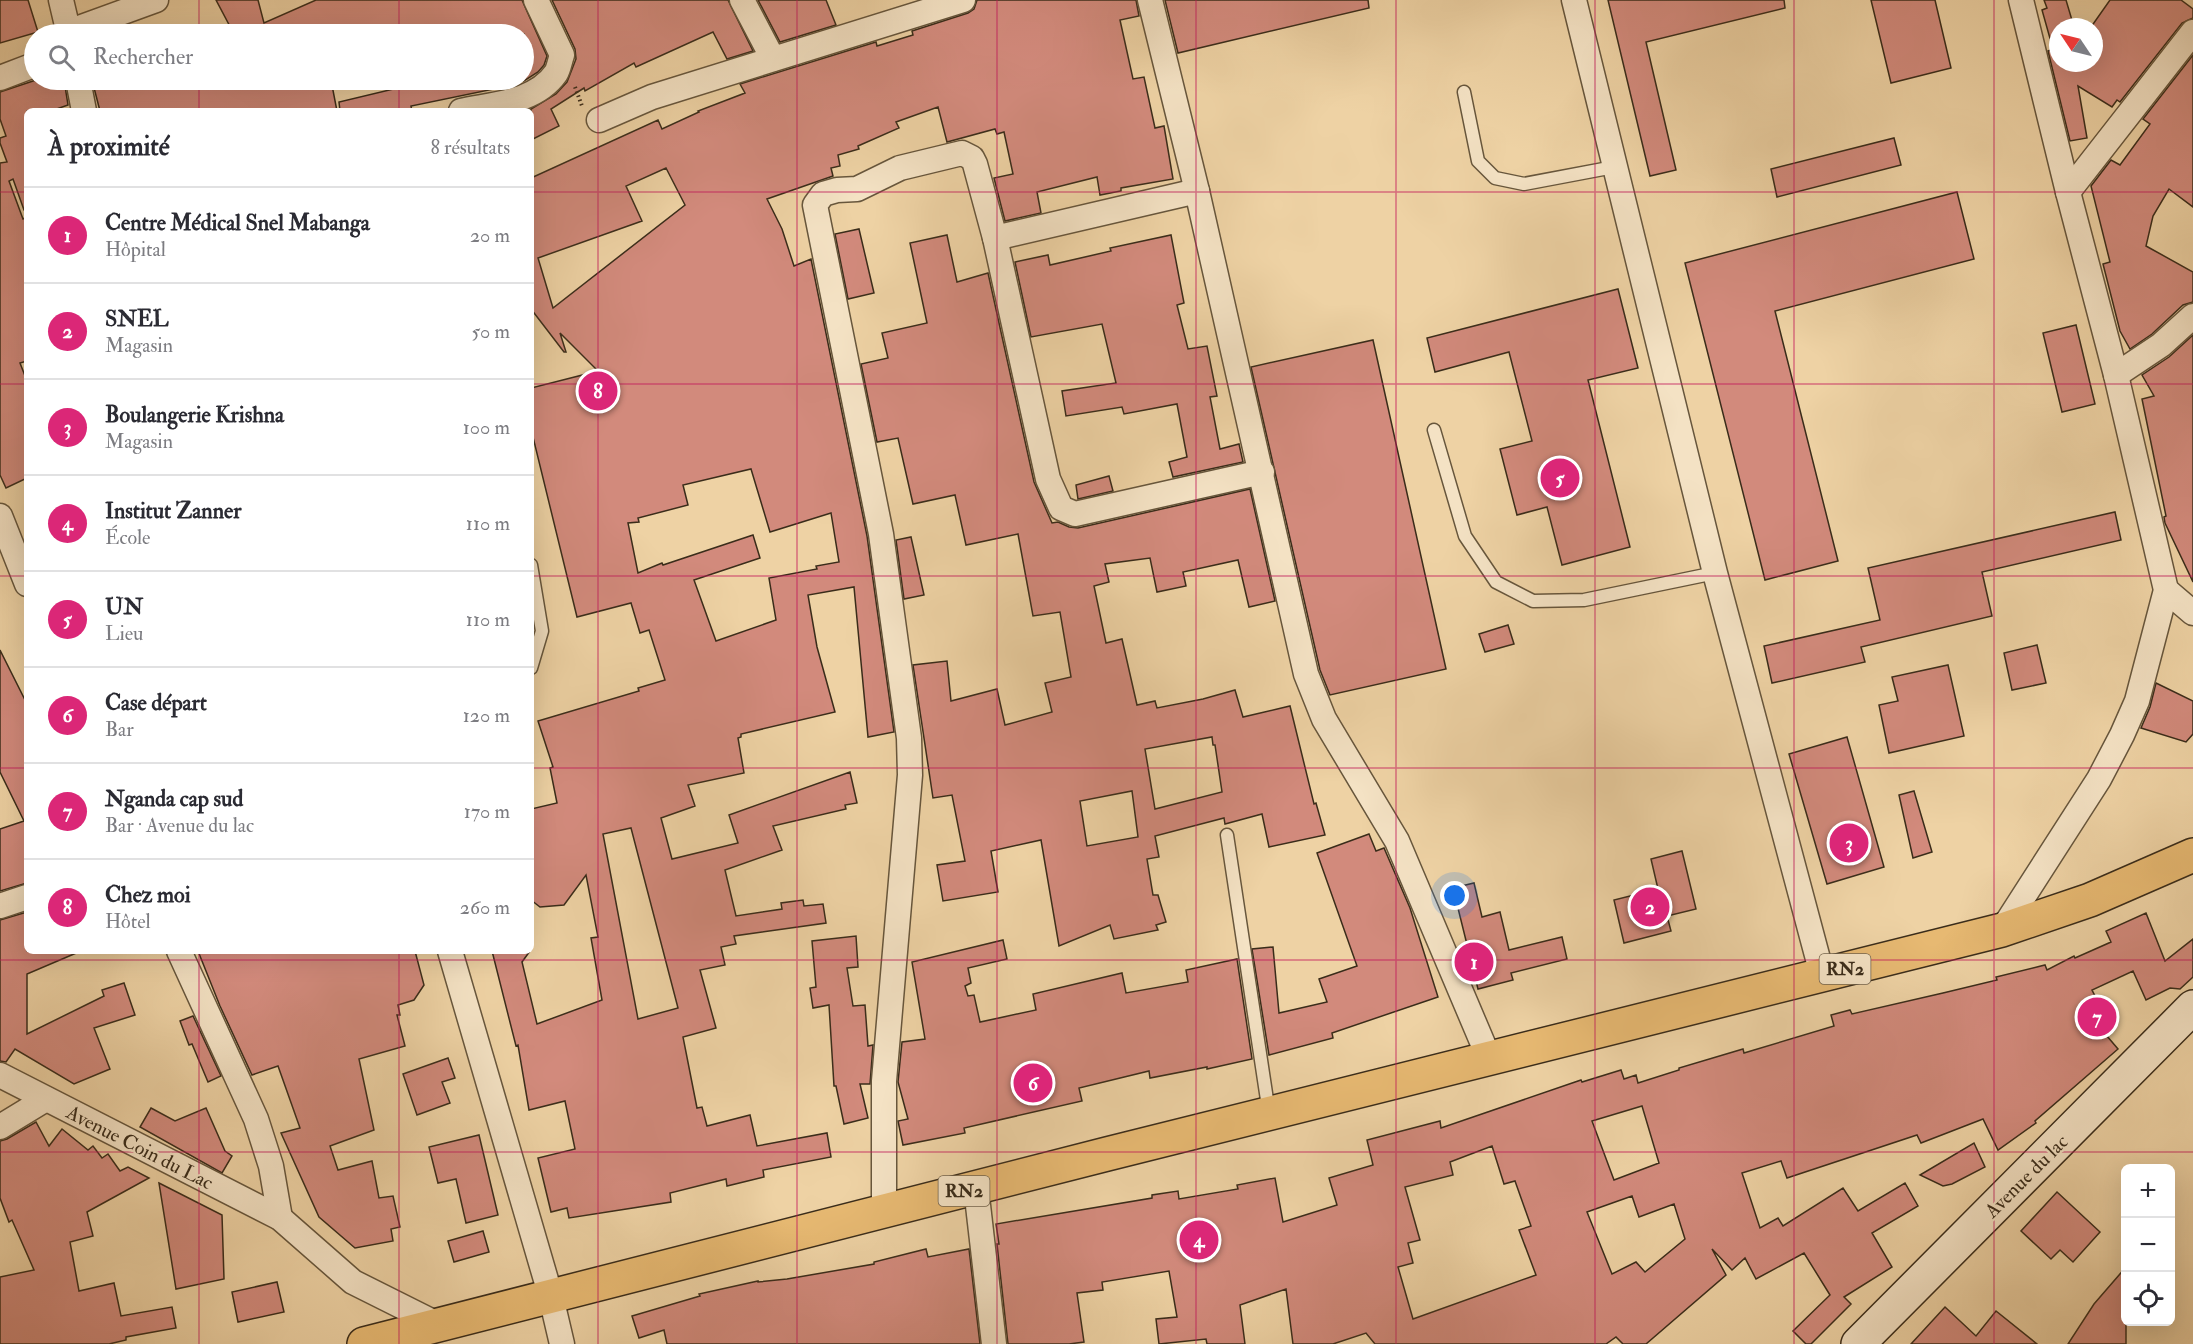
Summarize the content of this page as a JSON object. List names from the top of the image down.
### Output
{
  "streets": {
    "highway": ["RN2"],
    "main road": ["Avenue du lac"],
    "street": ["Avenue Coin du Lac"]
  },
  "crossings": [
    ["RN2", "Avenue Coin du Lac"]
  ],
  "north": "top left",
  "page": {
    "search": "Rechercher",
    "heading": ["À proximité", "8 résultats"],
    "list": [
      {
        "mark": "1",
        "name": "Centre Médical Snel Mabanga",
        "note": "Hôpital",
        "value": "20 m"
      },
      {
        "mark": "2",
        "name": "SNEL",
        "note": "Magasin",
        "value": "50 m"
      },
      {
        "mark": "3",
        "name": "Boulangerie Krishna",
        "note": "Magasin",
        "value": "100 m"
      },
      {
        "mark": "4",
        "name": "Institut Zanner",
        "note": "École",
        "value": "110 m"
      },
      {
        "mark": "5",
        "name": "UN",
        "note": "Lieu",
        "value": "110 m"
      },
      {
        "mark": "6",
        "name": "Case départ",
        "note": "Bar",
        "value": "120 m"
      },
      {
        "mark": "7",
        "name": "Nganda cap sud",
        "note": "Bar · Avenue du lac",
        "value": "170 m"
      },
      {
        "mark": "8",
        "name": "Chez moi",
        "note": "Hôtel",
        "value": "260 m"
      }
    ],
    "pins": [
      "8",
      "5",
      "3",
      "2",
      "1",
      "7",
      "6",
      "4"
    ],
    "map_buttons": ["+", "−"]
  }
}
